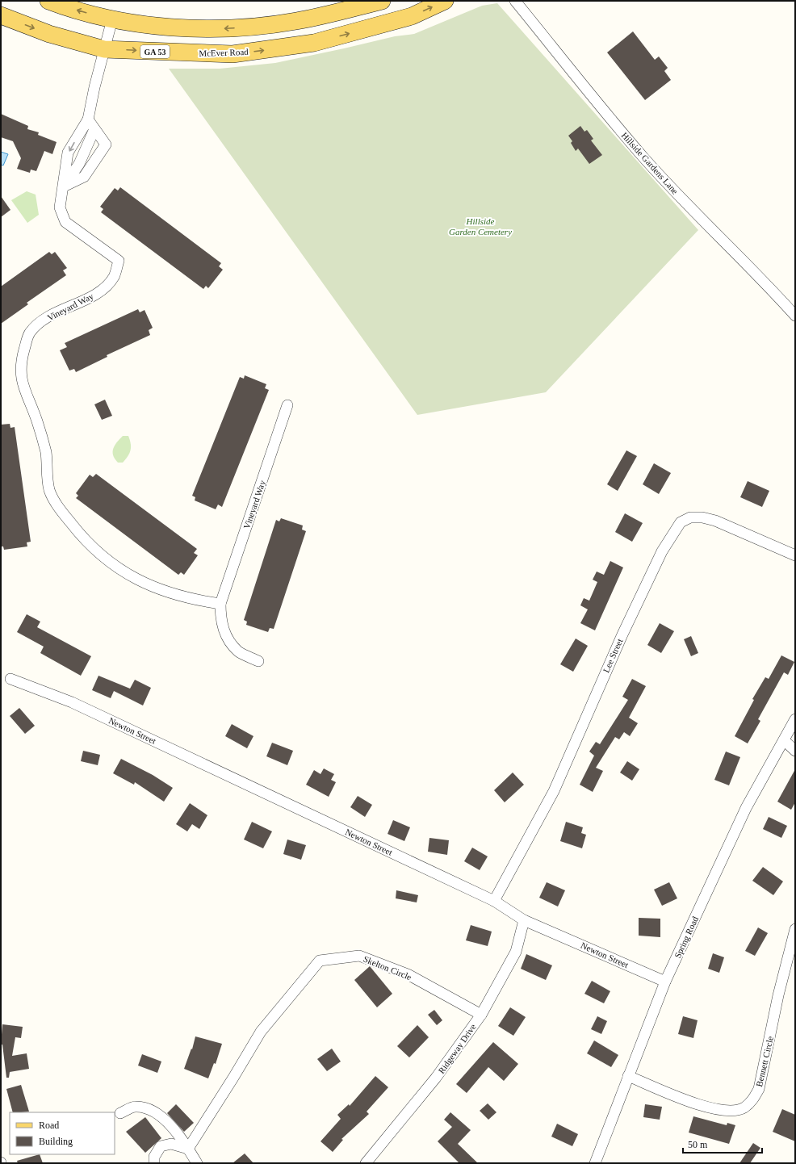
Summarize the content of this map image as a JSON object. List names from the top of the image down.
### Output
{
  "streets": {
    "main road": ["GA 53", "McEver Road"],
    "street": [
      "Hillside Gardens Lane",
      "Vineyard Way",
      "Lee Street",
      "Newton Street",
      "Spring Road",
      "Skelton Circle",
      "Ridgeway Drive",
      "Bennett Circle"
    ]
  },
  "crossings": [
    ["McEver Road", "Vineyard Way"],
    ["Lee Street", "Newton Street"],
    ["Newton Street", "Spring Road"],
    ["Newton Street", "Ridgeway Drive"],
    ["Spring Road", "Bennett Circle"],
    ["Skelton Circle", "Ridgeway Drive"]
  ],
  "parks": ["Hillside Garden Cemetery"],
  "legend": ["Road", "Building"],
  "scale_bar": "50 m"
}
